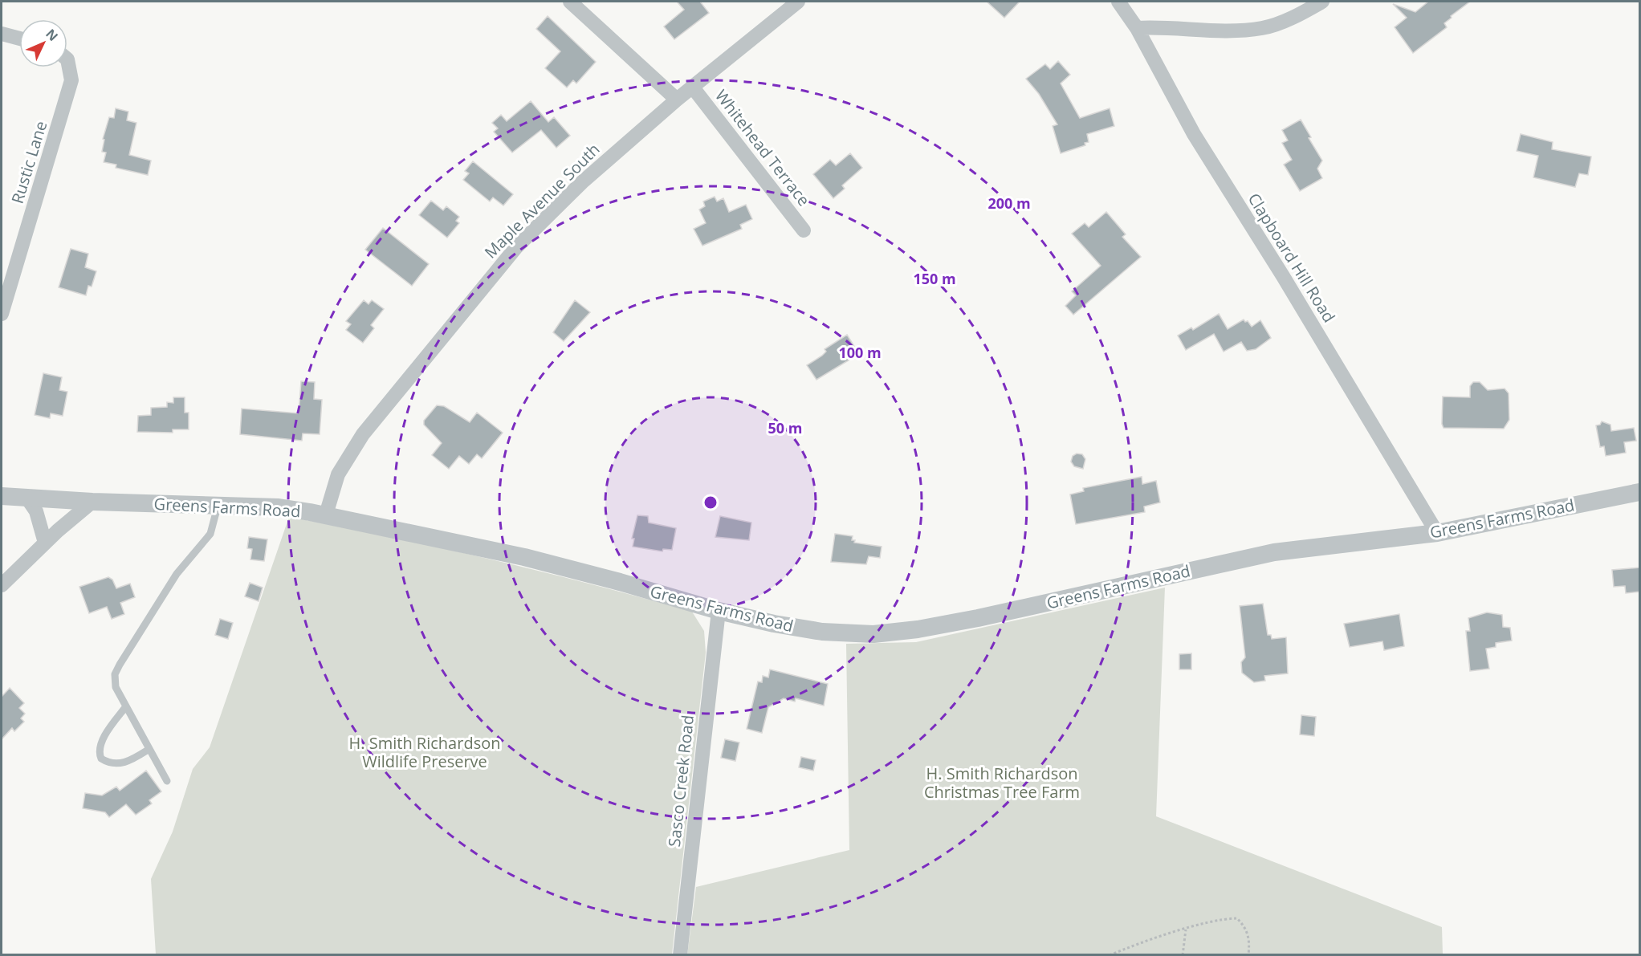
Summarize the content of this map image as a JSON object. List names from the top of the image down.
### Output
{
  "streets": {
    "street": [
      "Whitehead Terrace",
      "Rustic Lane",
      "Maple Avenue South",
      "Clapboard Hill Road",
      "Greens Farms Road",
      "Sasco Creek Road"
    ]
  },
  "crossings": [
    ["Whitehead Terrace", "Maple Avenue South"],
    ["Maple Avenue South", "Greens Farms Road"],
    ["Clapboard Hill Road", "Greens Farms Road"],
    ["Greens Farms Road", "Sasco Creek Road"]
  ],
  "parks": ["H. Smith Richardson Wildlife Preserve", "H. Smith Richardson Christmas Tree Farm"],
  "north": "top right",
  "rings": [
    "200 m",
    "150 m",
    "100 m",
    "50 m"
  ]
}
